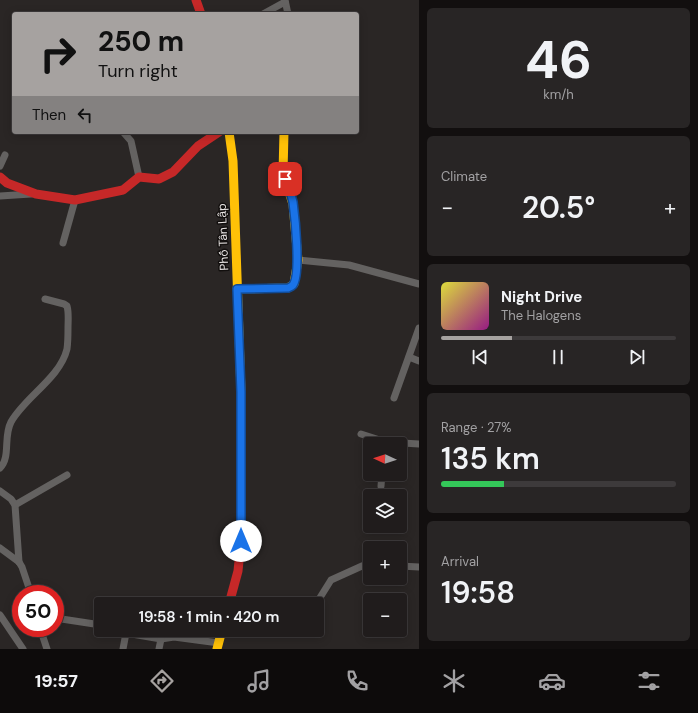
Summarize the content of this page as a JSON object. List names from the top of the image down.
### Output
{
  "streets": {
    "main road": ["Phố Tân Lập"]
  },
  "north": "left",
  "page": {
    "tile": [
      ["46", "km/h"],
      "Climate",
      ["Range · 27%", "135 km"],
      ["Arrival", "19:58"]
    ],
    "turn": ["250 m", "Turn right"],
    "then": "Then",
    "heat": ["−", "20.5°", "+"],
    "song": ["Night Drive", "The Halogens"],
    "map_buttons": ["+", "−"],
    "limit": "50",
    "trip": "19:58 · 1 min · 420 m",
    "tabs": "19:57"
  }
}
